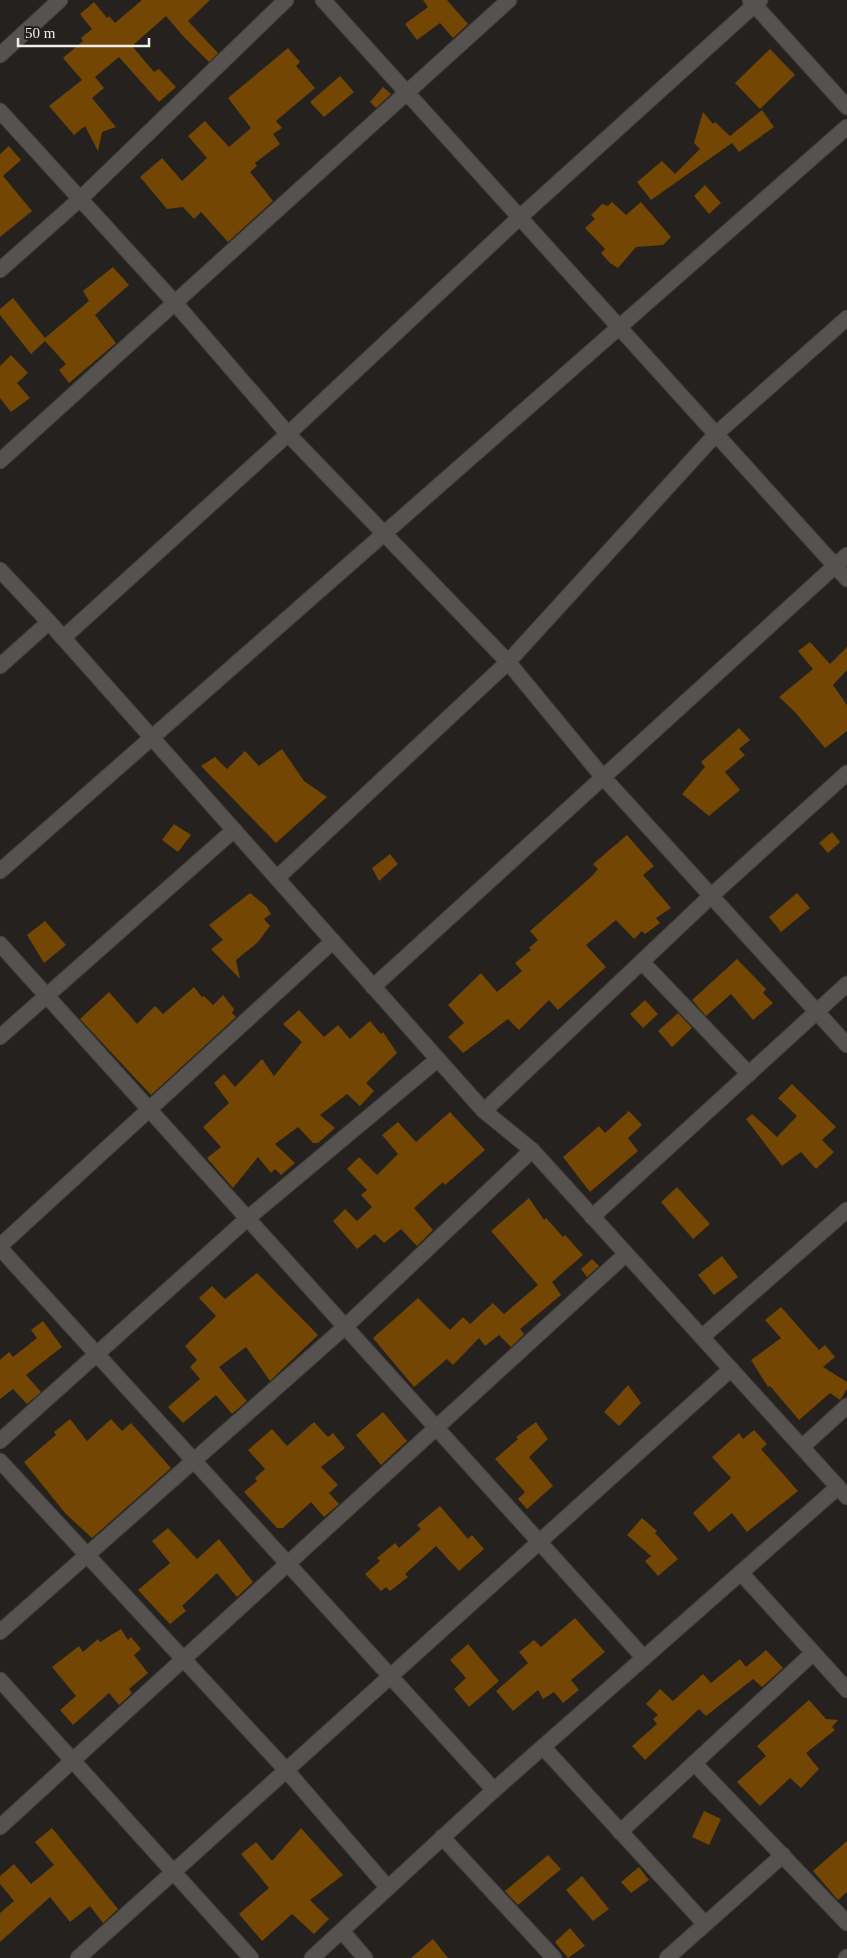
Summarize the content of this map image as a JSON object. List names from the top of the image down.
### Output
{
  "scale_bar": "50 m"
}
